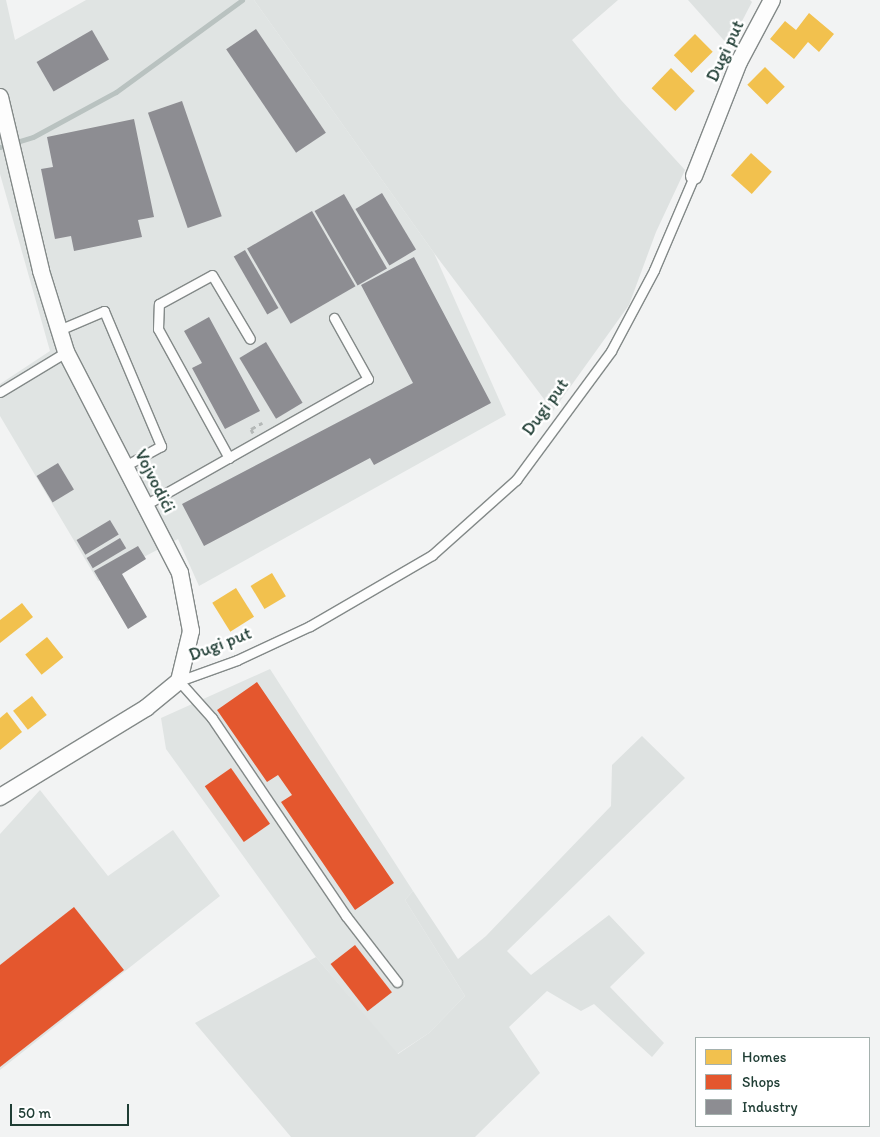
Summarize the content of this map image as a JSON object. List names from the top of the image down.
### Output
{
  "streets": {
    "street": ["Dugi put", "Vojvodići"]
  },
  "crossings": [
    ["Dugi put", "Vojvodići"]
  ],
  "legend": ["Homes", "Shops", "Industry"],
  "scale_bar": "50 m"
}
